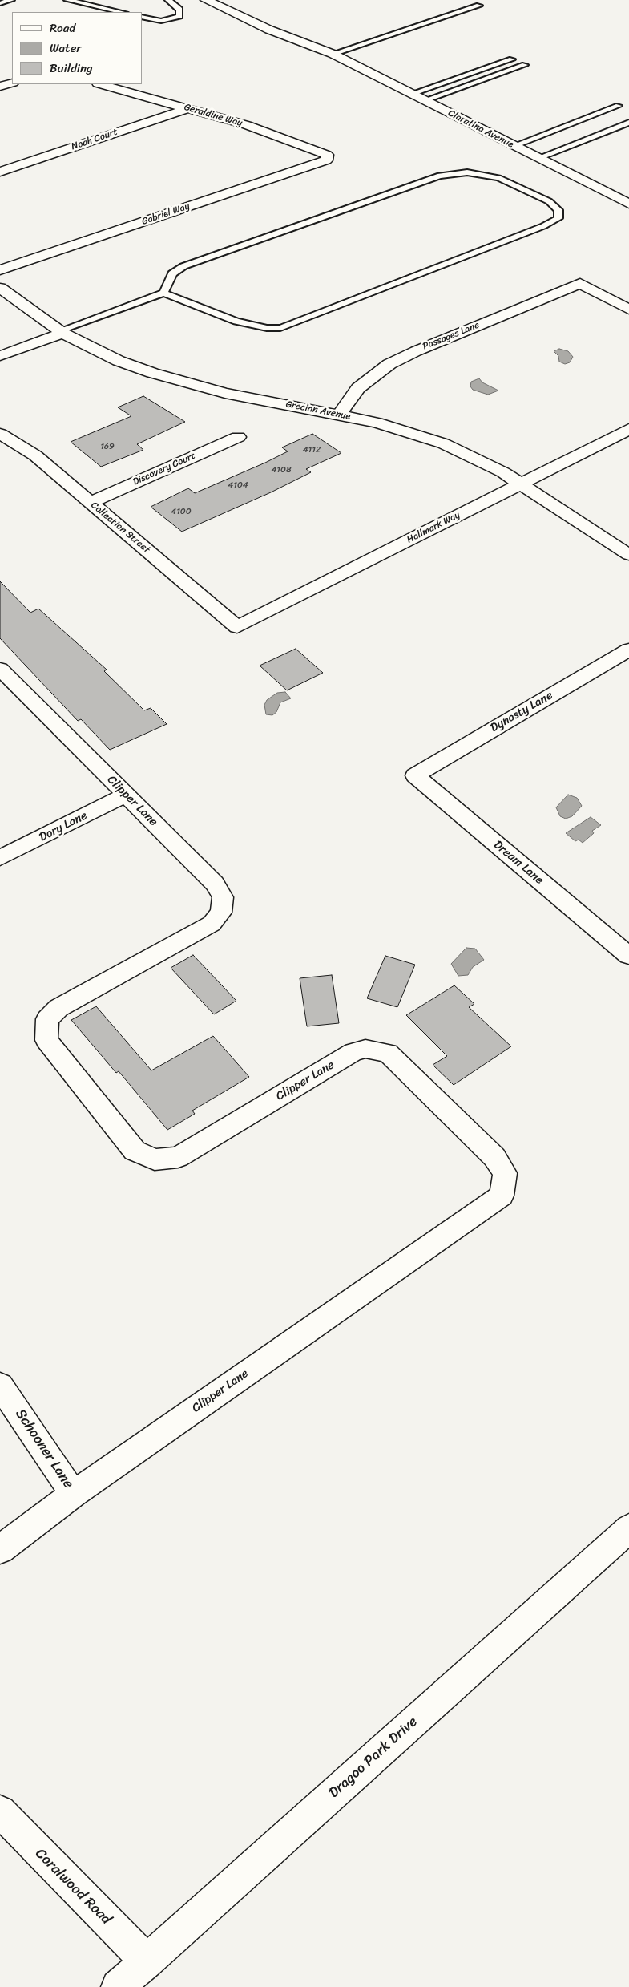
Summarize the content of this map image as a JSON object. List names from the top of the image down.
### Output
{
  "streets": {
    "street": [
      "Geraldine Way",
      "Claratina Avenue",
      "Noah Court",
      "Gabriel Way",
      "Passages Lane",
      "Grecian Avenue",
      "Discovery Court",
      "Collection Street",
      "Hallmark Way",
      "Dynasty Lane",
      "Clipper Lane",
      "Dory Lane",
      "Dream Lane",
      "Schooner Lane",
      "Dragoo Park Drive",
      "Coralwood Road"
    ]
  },
  "crossings": [
    ["Geraldine Way", "Noah Court"],
    ["Geraldine Way", "Gabriel Way"],
    ["Passages Lane", "Grecian Avenue"],
    ["Grecian Avenue", "Hallmark Way"],
    ["Discovery Court", "Collection Street"],
    ["Collection Street", "Hallmark Way"],
    ["Dynasty Lane", "Dream Lane"],
    ["Clipper Lane", "Dory Lane"],
    ["Clipper Lane", "Schooner Lane"],
    ["Dragoo Park Drive", "Coralwood Road"]
  ],
  "house_numbers": [
    "169",
    "4112",
    "4108",
    "4104",
    "4100"
  ],
  "legend": ["Road", "Water", "Building"]
}
